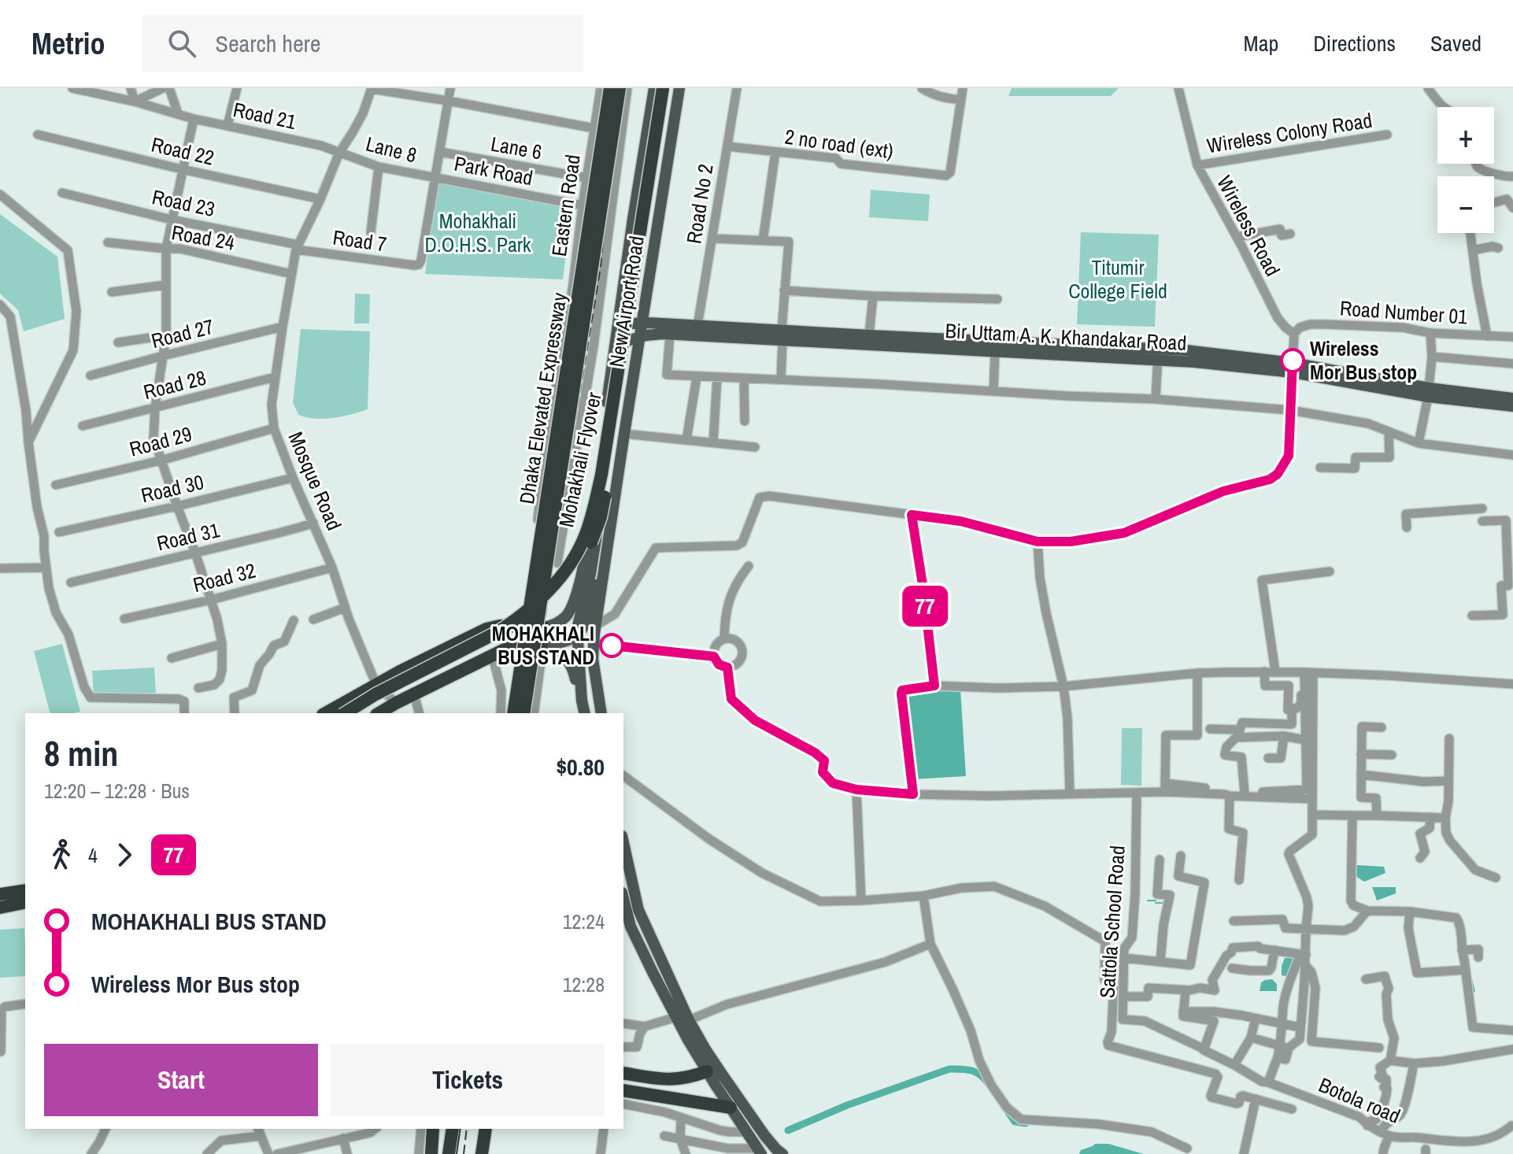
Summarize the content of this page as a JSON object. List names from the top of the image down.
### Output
{
  "streets": {
    "highway": ["Dhaka Elevated Expressway", "Mohakhali Flyover"],
    "main road": ["New Airport Road", "Bir Uttam A. K. Khandakar Road"],
    "street": [
      "Road 21",
      "Wireless Colony Road",
      "2 no road (ext)",
      "Lane 6",
      "Lane 8",
      "Road 22",
      "Park Road",
      "Road 23",
      "Road No 2",
      "Eastern Road",
      "Wireless Road",
      "Road 24",
      "Road 7",
      "Road Number 01",
      "Road 27",
      "Road 28",
      "Road 29",
      "Mosque Road",
      "Road 30",
      "Road 31",
      "Road 32",
      "Sattola School Road",
      "Botola road"
    ]
  },
  "crossings": [
    ["Road 21", "Lane 8"],
    ["Road 21", "Mosque Road"],
    ["Wireless Colony Road", "Wireless Road"],
    ["2 no road (ext)", "Road No 2"],
    ["Lane 6", "Eastern Road"],
    ["Lane 8", "Park Road"],
    ["Lane 8", "Road 7"],
    ["Lane 8", "Mosque Road"],
    ["Road 22", "Mosque Road"],
    ["Park Road", "Eastern Road"],
    ["Park Road", "Road 7"],
    ["Road 23", "Road 7"],
    ["Road 23", "Mosque Road"],
    ["Road No 2", "Bir Uttam A. K. Khandakar Road"],
    ["Wireless Road", "Road Number 01"],
    ["Road 24", "Mosque Road"],
    ["Road 7", "Mosque Road"],
    ["New Airport Road", "Bir Uttam A. K. Khandakar Road"],
    ["Road 27", "Mosque Road"],
    ["Road 28", "Mosque Road"],
    ["Road 29", "Mosque Road"],
    ["Mosque Road", "Road 30"],
    ["Mosque Road", "Road 31"],
    ["Mosque Road", "Road 32"],
    ["Sattola School Road", "Botola road"]
  ],
  "parks": ["Mohakhali D.O.H.S. Park", "Titumir College Field"],
  "places": ["Wireless Mor Bus stop", "MOHAKHALI BUS STAND"],
  "lines": ["bus line 77"],
  "page": {
    "header": "Metrio",
    "search": "Search here",
    "nav": ["Map", "Directions", "Saved"],
    "on_map": "77",
    "map_buttons": ["+", "−"],
    "heading": ["8 min", "12:20 – 12:28 · Bus", "$0.80"],
    "legs": ["4", "77"],
    "list": [
      {
        "name": "MOHAKHALI BUS STAND",
        "value": "12:24"
      },
      {
        "name": "Wireless Mor Bus stop",
        "value": "12:28"
      }
    ],
    "buttons": ["Start", "Tickets"]
  }
}
